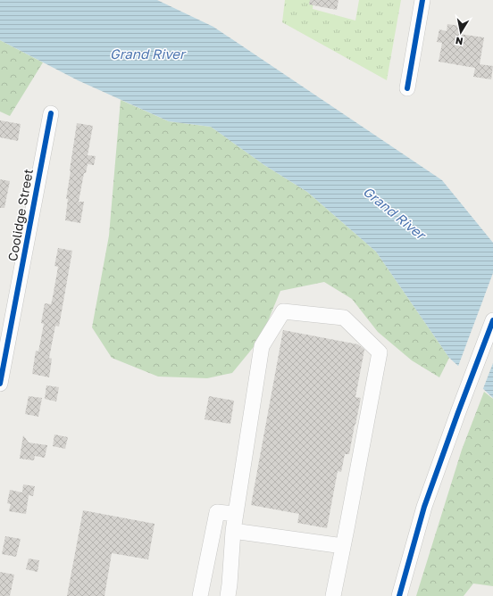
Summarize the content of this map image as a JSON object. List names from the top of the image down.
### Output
{
  "streets": {
    "street": ["Coolidge Street"]
  },
  "water": ["Grand River"],
  "north": "bottom"
}
